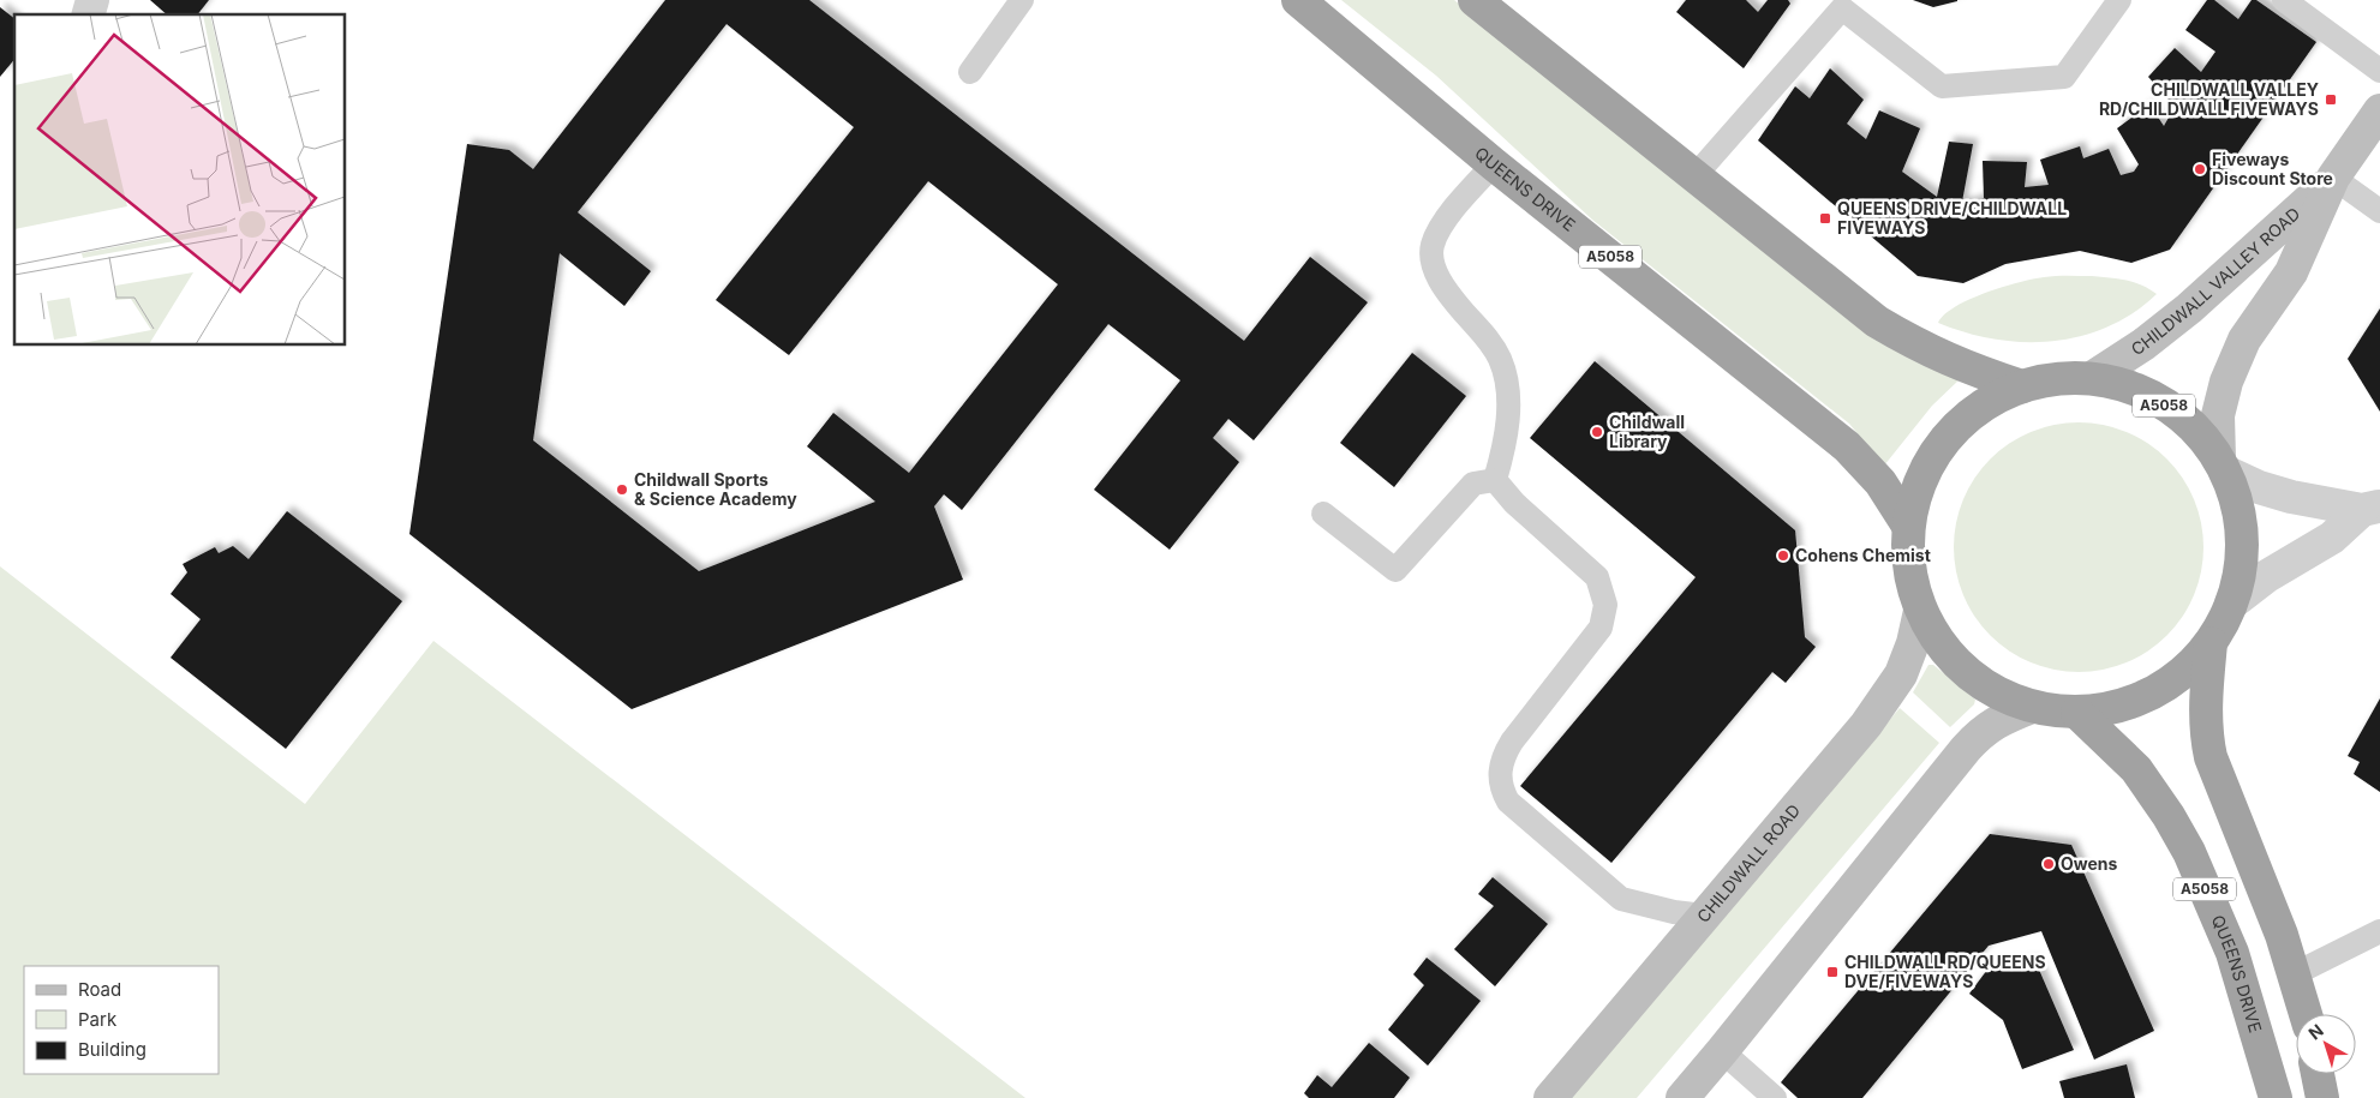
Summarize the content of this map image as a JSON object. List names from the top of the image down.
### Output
{
  "streets": {
    "highway": ["QUEENS DRIVE", "A5058"],
    "main road": ["CHILDWALL VALLEY ROAD", "CHILDWALL ROAD"]
  },
  "crossings": [
    ["QUEENS DRIVE", "A5058"],
    ["A5058", "CHILDWALL VALLEY ROAD"],
    ["A5058", "CHILDWALL ROAD"]
  ],
  "places": {
    "transit": ["CHILDWALL VALLEY RD/CHILDWALL FIVEWAYS", "QUEENS DRIVE/CHILDWALL FIVEWAYS", "CHILDWALL RD/QUEENS DVE/FIVEWAYS"],
    "other": [
      "Fiveways Discount Store",
      "Childwall Library",
      "Childwall Sports & Science Academy",
      "Cohens Chemist",
      "Owens"
    ]
  },
  "legend": ["Road", "Park", "Building"],
  "north": "top left"
}
